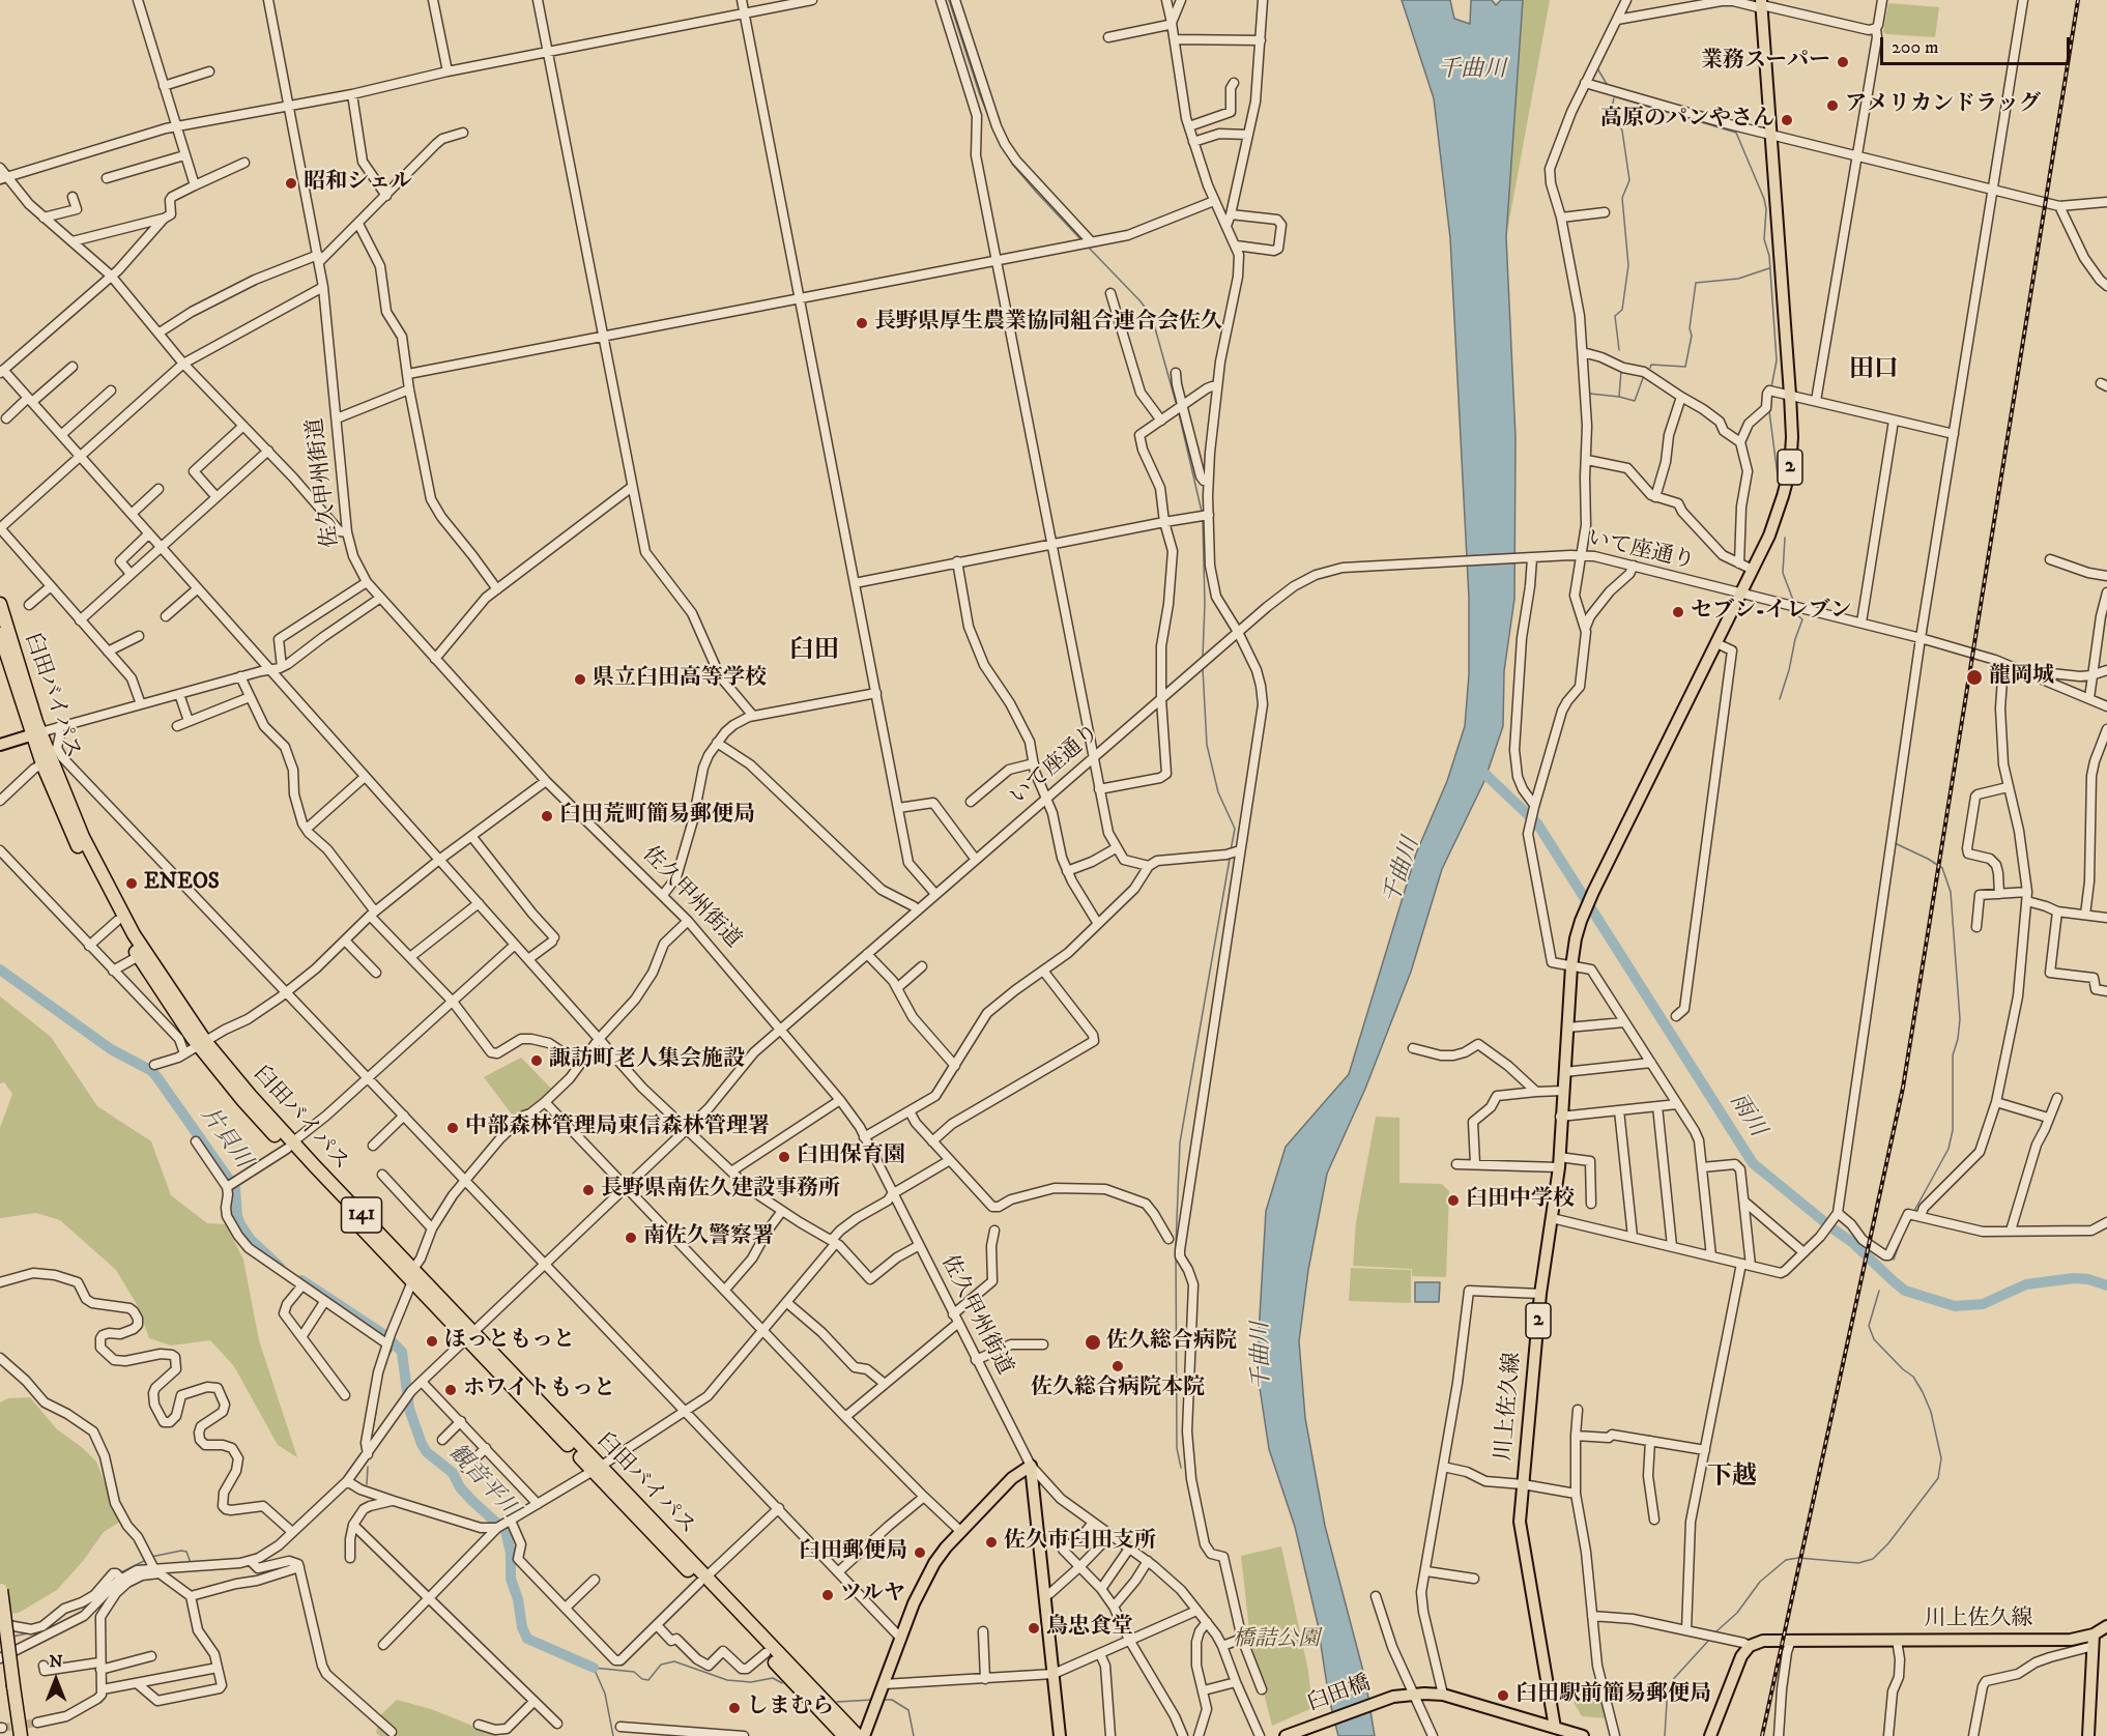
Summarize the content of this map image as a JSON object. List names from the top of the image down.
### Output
{
  "streets": {
    "highway": ["臼田バイパス", "141"],
    "main road": [
      "2",
      "佐久甲州街道",
      "川上佐久線",
      "臼田橋"
    ],
    "street": ["いて座通り"]
  },
  "crossings": [
    ["2", "いて座通り"],
    ["2", "川上佐久線"],
    ["佐久甲州街道", "いて座通り"],
    ["いて座通り", "臼田バイパス"],
    ["川上佐久線", "臼田橋"]
  ],
  "districts": ["田口", "臼田", "下越"],
  "water": [
    "千曲川",
    "雨川",
    "片貝川",
    "観音平川"
  ],
  "parks": ["橋詰公園"],
  "places": [
    "業務スーパー",
    "アメリカンドラッグ",
    "高原のパンやさん",
    "昭和シェル",
    "長野県厚生農業協同組合連合会佐久",
    "セブン-イレブン",
    "龍岡城",
    "県立臼田高等学校",
    "臼田荒町簡易郵便局",
    "ENEOS",
    "諏訪町老人集会施設",
    "中部森林管理局東信森林管理署",
    "臼田保育園",
    "長野県南佐久建設事務所",
    "臼田中学校",
    "南佐久警察署",
    "ほっともっと",
    "佐久総合病院",
    "佐久総合病院本院",
    "ホワイトもっと",
    "佐久市臼田支所",
    "臼田郵便局",
    "ツルヤ",
    "鳥忠食堂",
    "臼田駅前簡易郵便局",
    "しまむら"
  ],
  "scale_bar": "200 m",
  "north": "top"
}
